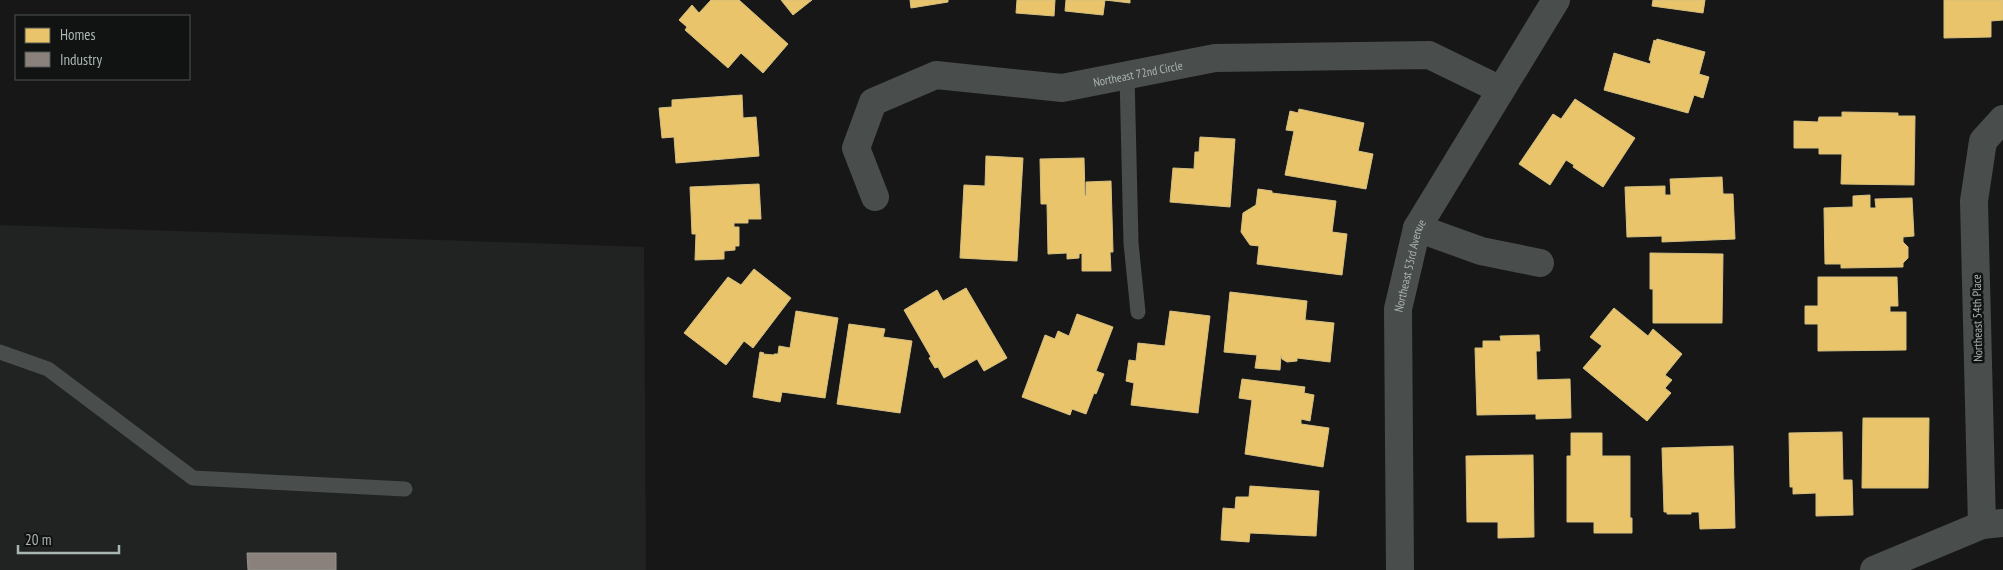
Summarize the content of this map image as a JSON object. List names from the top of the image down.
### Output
{
  "streets": {
    "street": ["Northeast 72nd Circle", "Northeast 53rd Avenue", "Northeast 54th Place"]
  },
  "crossings": [
    ["Northeast 72nd Circle", "Northeast 53rd Avenue"]
  ],
  "legend": ["Homes", "Industry"],
  "scale_bar": "20 m"
}
